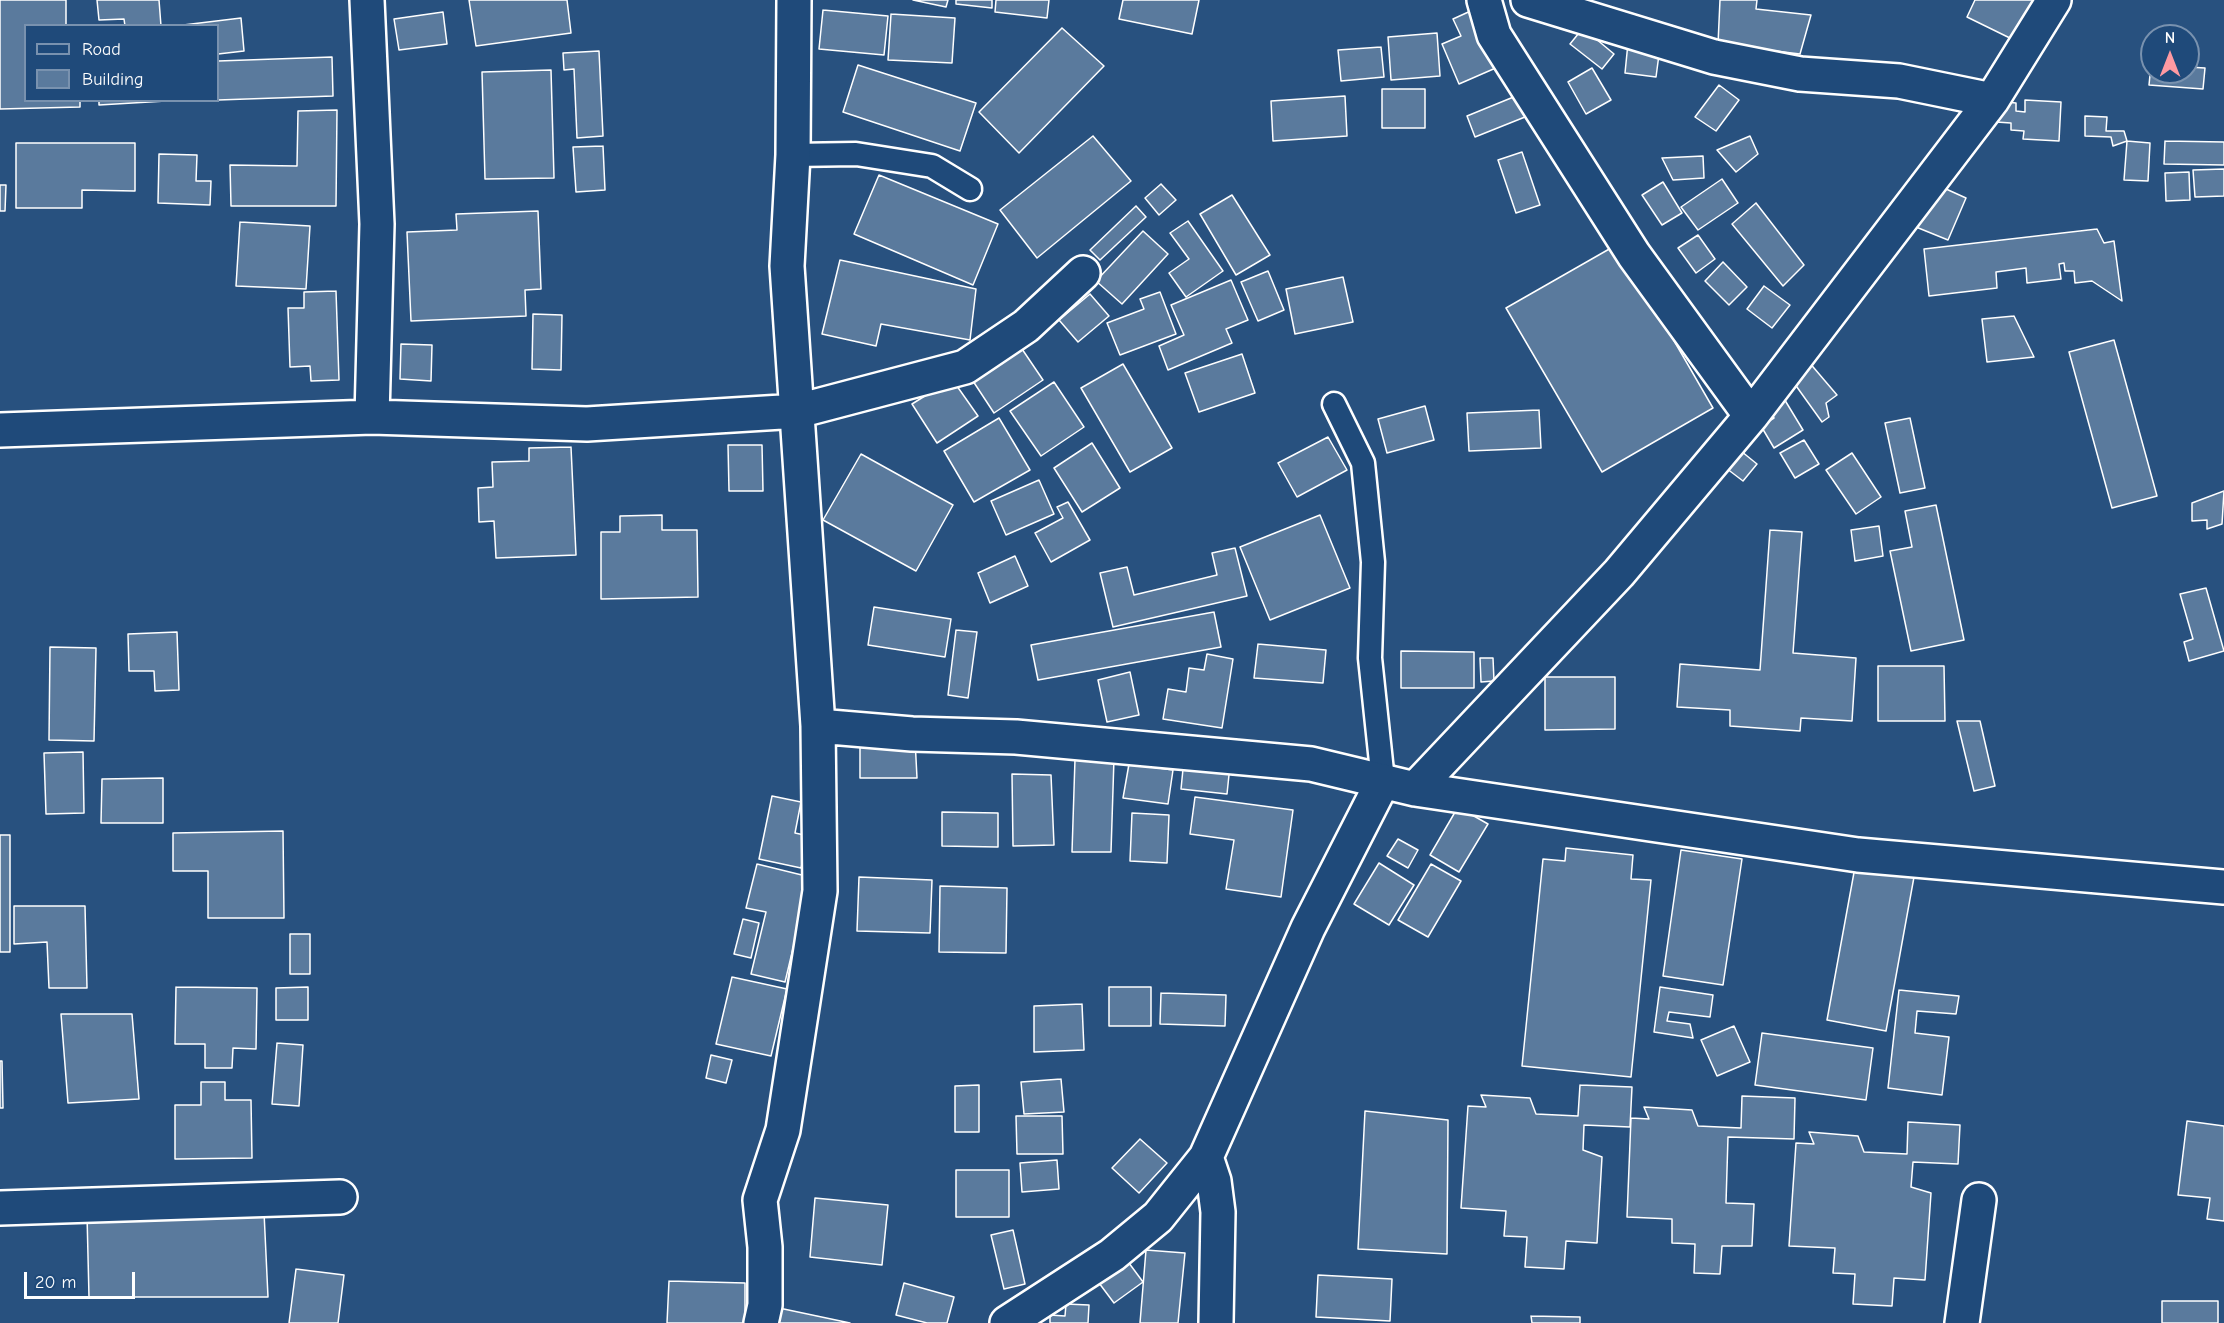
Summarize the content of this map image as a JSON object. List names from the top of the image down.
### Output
{
  "legend": ["Road", "Building"],
  "scale_bar": "20 m",
  "north": "top"
}
